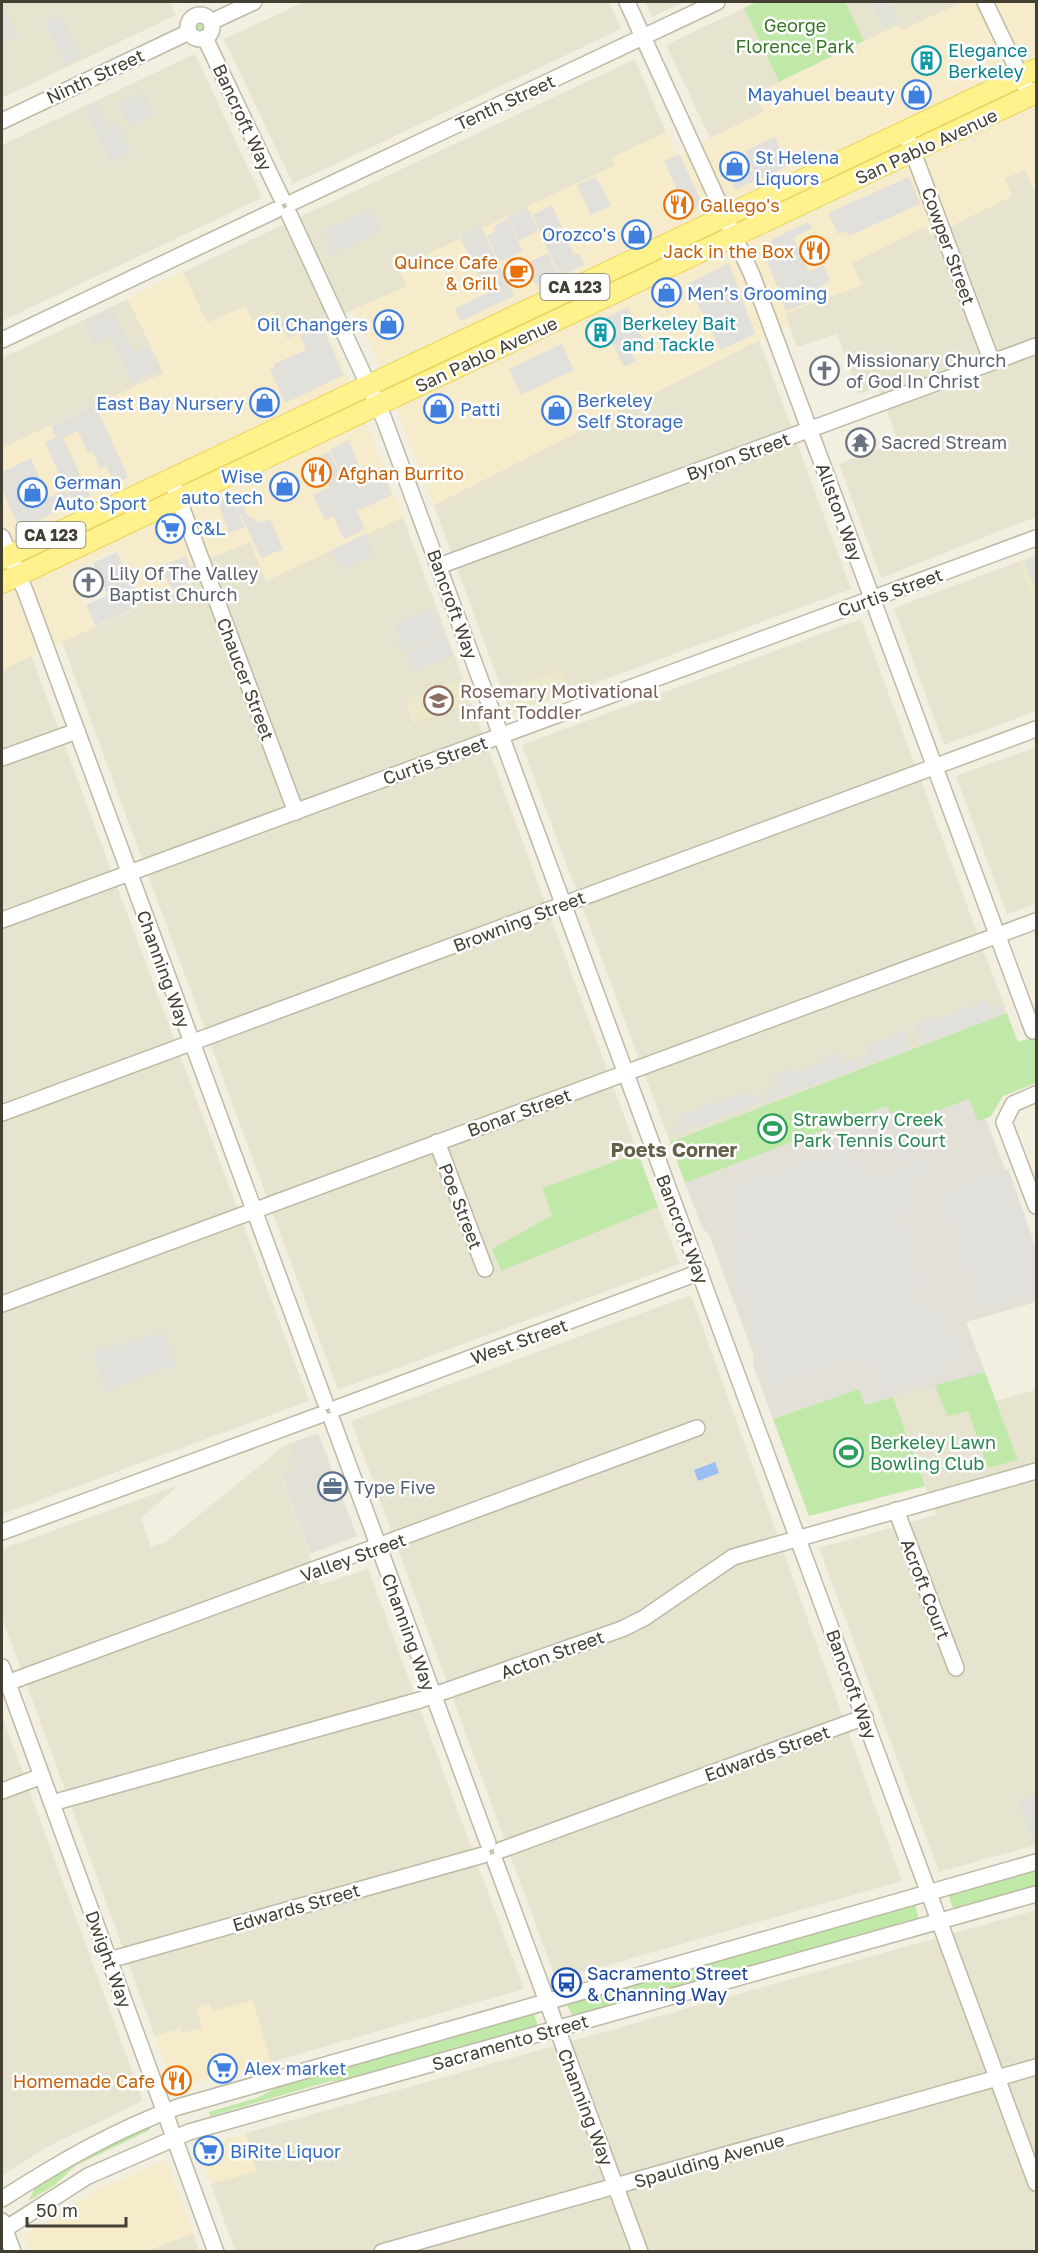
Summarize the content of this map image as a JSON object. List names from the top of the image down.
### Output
{
  "streets": {
    "main road": ["San Pablo Avenue", "CA 123"],
    "street": [
      "Ninth Street",
      "Tenth Street",
      "Bancroft Way",
      "Cowper Street",
      "Byron Street",
      "Allston Way",
      "Curtis Street",
      "Chaucer Street",
      "Browning Street",
      "Channing Way",
      "Bonar Street",
      "Poe Street",
      "West Street",
      "Valley Street",
      "Acroft Court",
      "Acton Street",
      "Edwards Street",
      "Dwight Way",
      "Sacramento Street",
      "Spaulding Avenue"
    ]
  },
  "crossings": [
    ["Ninth Street", "Bancroft Way"],
    ["Tenth Street", "Bancroft Way"],
    ["Tenth Street", "Allston Way"],
    ["Bancroft Way", "San Pablo Avenue"],
    ["Bancroft Way", "Byron Street"],
    ["Bancroft Way", "Curtis Street"],
    ["Bancroft Way", "Browning Street"],
    ["Bancroft Way", "Bonar Street"],
    ["Bancroft Way", "West Street"],
    ["Bancroft Way", "Acton Street"],
    ["Bancroft Way", "Edwards Street"],
    ["Bancroft Way", "Sacramento Street"],
    ["Bancroft Way", "Spaulding Avenue"],
    ["San Pablo Avenue", "Cowper Street"],
    ["San Pablo Avenue", "Allston Way"],
    ["San Pablo Avenue", "Chaucer Street"],
    ["San Pablo Avenue", "Channing Way"],
    ["Cowper Street", "Byron Street"],
    ["Byron Street", "Allston Way"],
    ["Allston Way", "Curtis Street"],
    ["Allston Way", "Browning Street"],
    ["Allston Way", "Bonar Street"],
    ["Curtis Street", "Chaucer Street"],
    ["Curtis Street", "Channing Way"],
    ["Browning Street", "Channing Way"],
    ["Channing Way", "Bonar Street"],
    ["Channing Way", "West Street"],
    ["Channing Way", "Valley Street"],
    ["Channing Way", "Acton Street"],
    ["Channing Way", "Edwards Street"],
    ["Channing Way", "Sacramento Street"],
    ["Channing Way", "Spaulding Avenue"],
    ["Bonar Street", "Poe Street"],
    ["Valley Street", "Dwight Way"],
    ["Acroft Court", "Acton Street"],
    ["Acton Street", "Dwight Way"],
    ["Edwards Street", "Dwight Way"],
    ["Dwight Way", "Sacramento Street"]
  ],
  "districts": ["Poets Corner"],
  "parks": ["George Florence Park"],
  "places": {
    "building": ["Elegance Berkeley", "Berkeley Bait and Tackle"],
    "shop": [
      "Mayahuel beauty",
      "St Helena Liquors",
      "Orozco's",
      "Men’s Grooming",
      "Oil Changers",
      "East Bay Nursery",
      "Patti",
      "Berkeley Self Storage",
      "Wise auto tech",
      "German Auto Sport"
    ],
    "restaurant": [
      "Gallego's",
      "Jack in the Box",
      "Afghan Burrito",
      "Homemade Cafe"
    ],
    "cafe": ["Quince Cafe & Grill"],
    "church": ["Missionary Church of God In Christ", "Lily Of The Valley Baptist Church"],
    "temple": ["Sacred Stream"],
    "supermarket": ["C&L", "Alex market", "BiRite Liquor"],
    "school or university": ["Rosemary Motivational Infant Toddler"],
    "sports": ["Strawberry Creek Park Tennis Court", "Berkeley Lawn Bowling Club"],
    "office": ["Type Five"],
    "bus stop": ["Sacramento Street & Channing Way"]
  },
  "scale_bar": "50 m"
}
